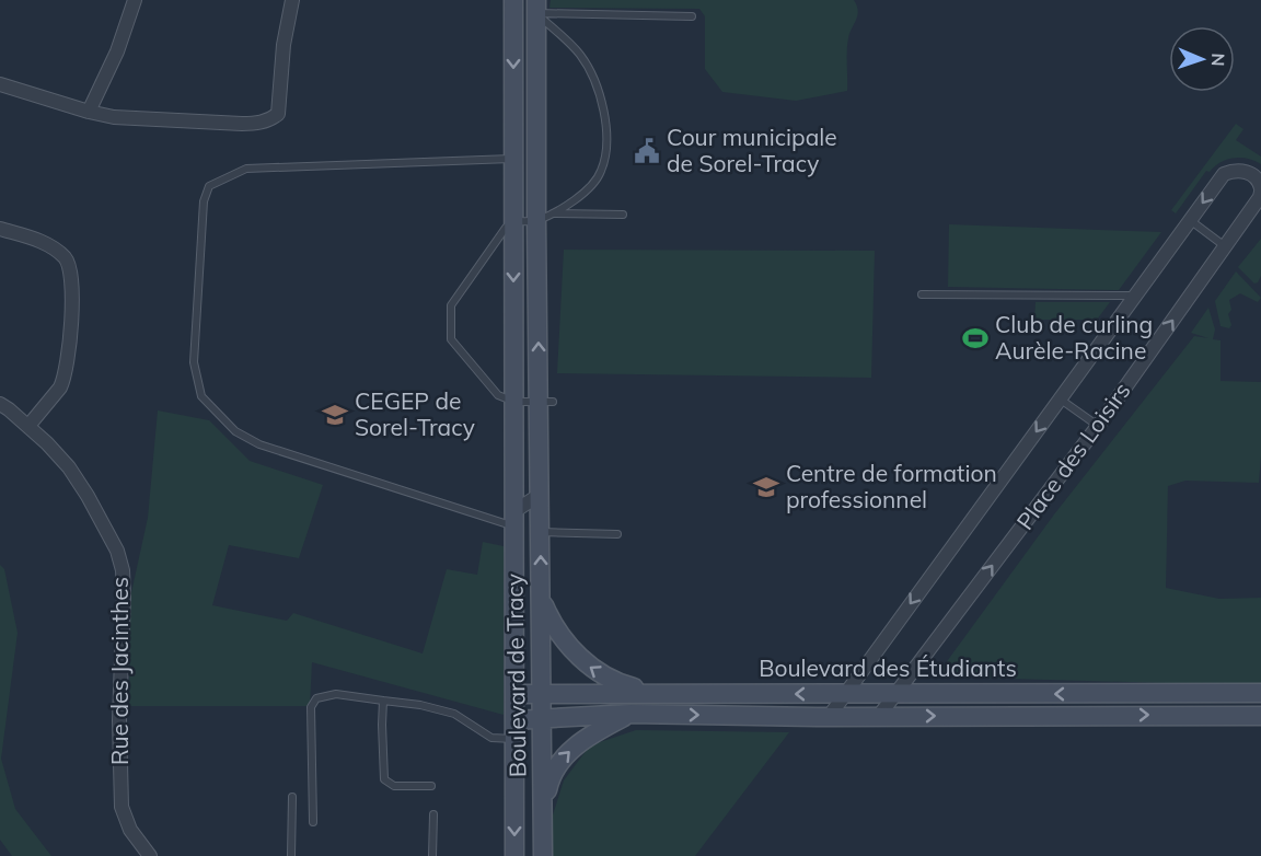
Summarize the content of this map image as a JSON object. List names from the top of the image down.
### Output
{
  "streets": {
    "street": [
      "Place des Loisirs",
      "Boulevard des Étudiants",
      "Rue des Jacinthes",
      "Boulevard de Tracy"
    ]
  },
  "crossings": [
    ["Place des Loisirs", "Boulevard des Étudiants"],
    ["Boulevard des Étudiants", "Boulevard de Tracy"]
  ],
  "places": {
    "public building": ["Cour municipale de Sorel-Tracy"],
    "sports": ["Club de curling Aurèle-Racine"],
    "school or university": ["CEGEP de Sorel-Tracy", "Centre de formation professionnel"]
  },
  "north": "right"
}
